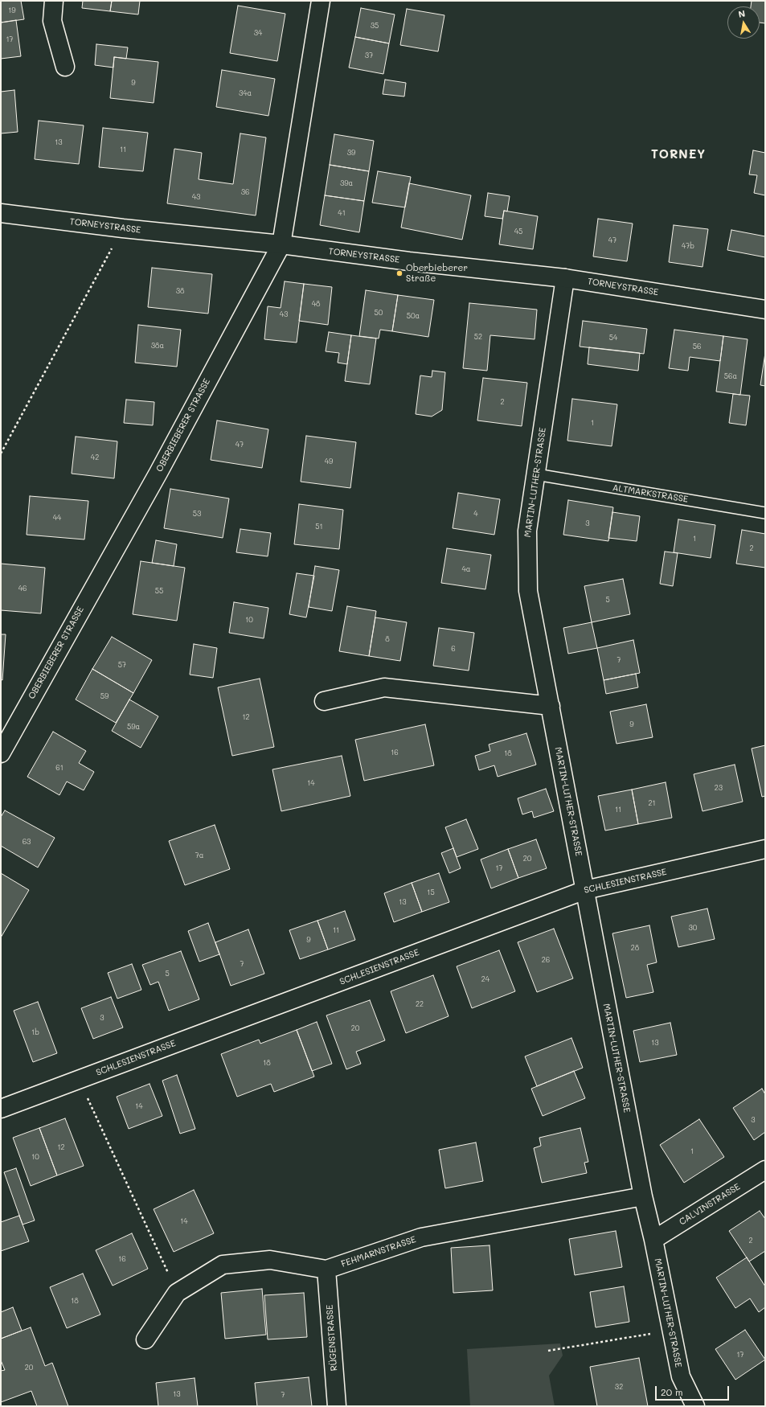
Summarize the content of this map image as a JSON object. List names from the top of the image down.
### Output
{
  "streets": {
    "street": [
      "TORNEYSTRASSE",
      "OBERBIEBERER STRASSE",
      "MARTIN-LUTHER-STRASSE",
      "SCHLESIENSTRASSE",
      "CALVINSTRASSE",
      "FEHMARNSTRASSE",
      "RÜGENSTRASSE"
    ],
    "lane": ["ALTMARKSTRASSE"]
  },
  "crossings": [
    ["TORNEYSTRASSE", "OBERBIEBERER STRASSE"],
    ["TORNEYSTRASSE", "MARTIN-LUTHER-STRASSE"],
    ["MARTIN-LUTHER-STRASSE", "ALTMARKSTRASSE"],
    ["MARTIN-LUTHER-STRASSE", "SCHLESIENSTRASSE"],
    ["MARTIN-LUTHER-STRASSE", "CALVINSTRASSE"],
    ["MARTIN-LUTHER-STRASSE", "FEHMARNSTRASSE"],
    ["FEHMARNSTRASSE", "RÜGENSTRASSE"]
  ],
  "districts": ["TORNEY"],
  "places": ["Oberbieberer Straße"],
  "house_numbers": [
    "19",
    "35",
    "34",
    "17",
    "37",
    "9",
    "34a",
    "13",
    "11",
    "39",
    "39a",
    "36",
    "43",
    "41",
    "45",
    "47",
    "47b",
    "38",
    "48",
    "50",
    "43",
    "50a",
    "52",
    "54",
    "38a",
    "56",
    "56a",
    "2",
    "1",
    "47",
    "42",
    "49",
    "53",
    "4",
    "44",
    "3",
    "51",
    "1",
    "2",
    "4a",
    "46",
    "55",
    "5",
    "10",
    "8",
    "6",
    "7",
    "57",
    "59",
    "12",
    "9",
    "59a",
    "16",
    "18",
    "61",
    "14",
    "23",
    "21",
    "11",
    "63",
    "7a",
    "20",
    "17",
    "15",
    "13",
    "30",
    "11",
    "9",
    "28",
    "26",
    "7",
    "5",
    "24",
    "22",
    "3",
    "20",
    "1b",
    "13",
    "18",
    "14",
    "3",
    "12",
    "1",
    "10",
    "14",
    "2",
    "16",
    "18",
    "17",
    "20",
    "32",
    "13",
    "7"
  ],
  "scale_bar": "20 m",
  "north": "top"
}
